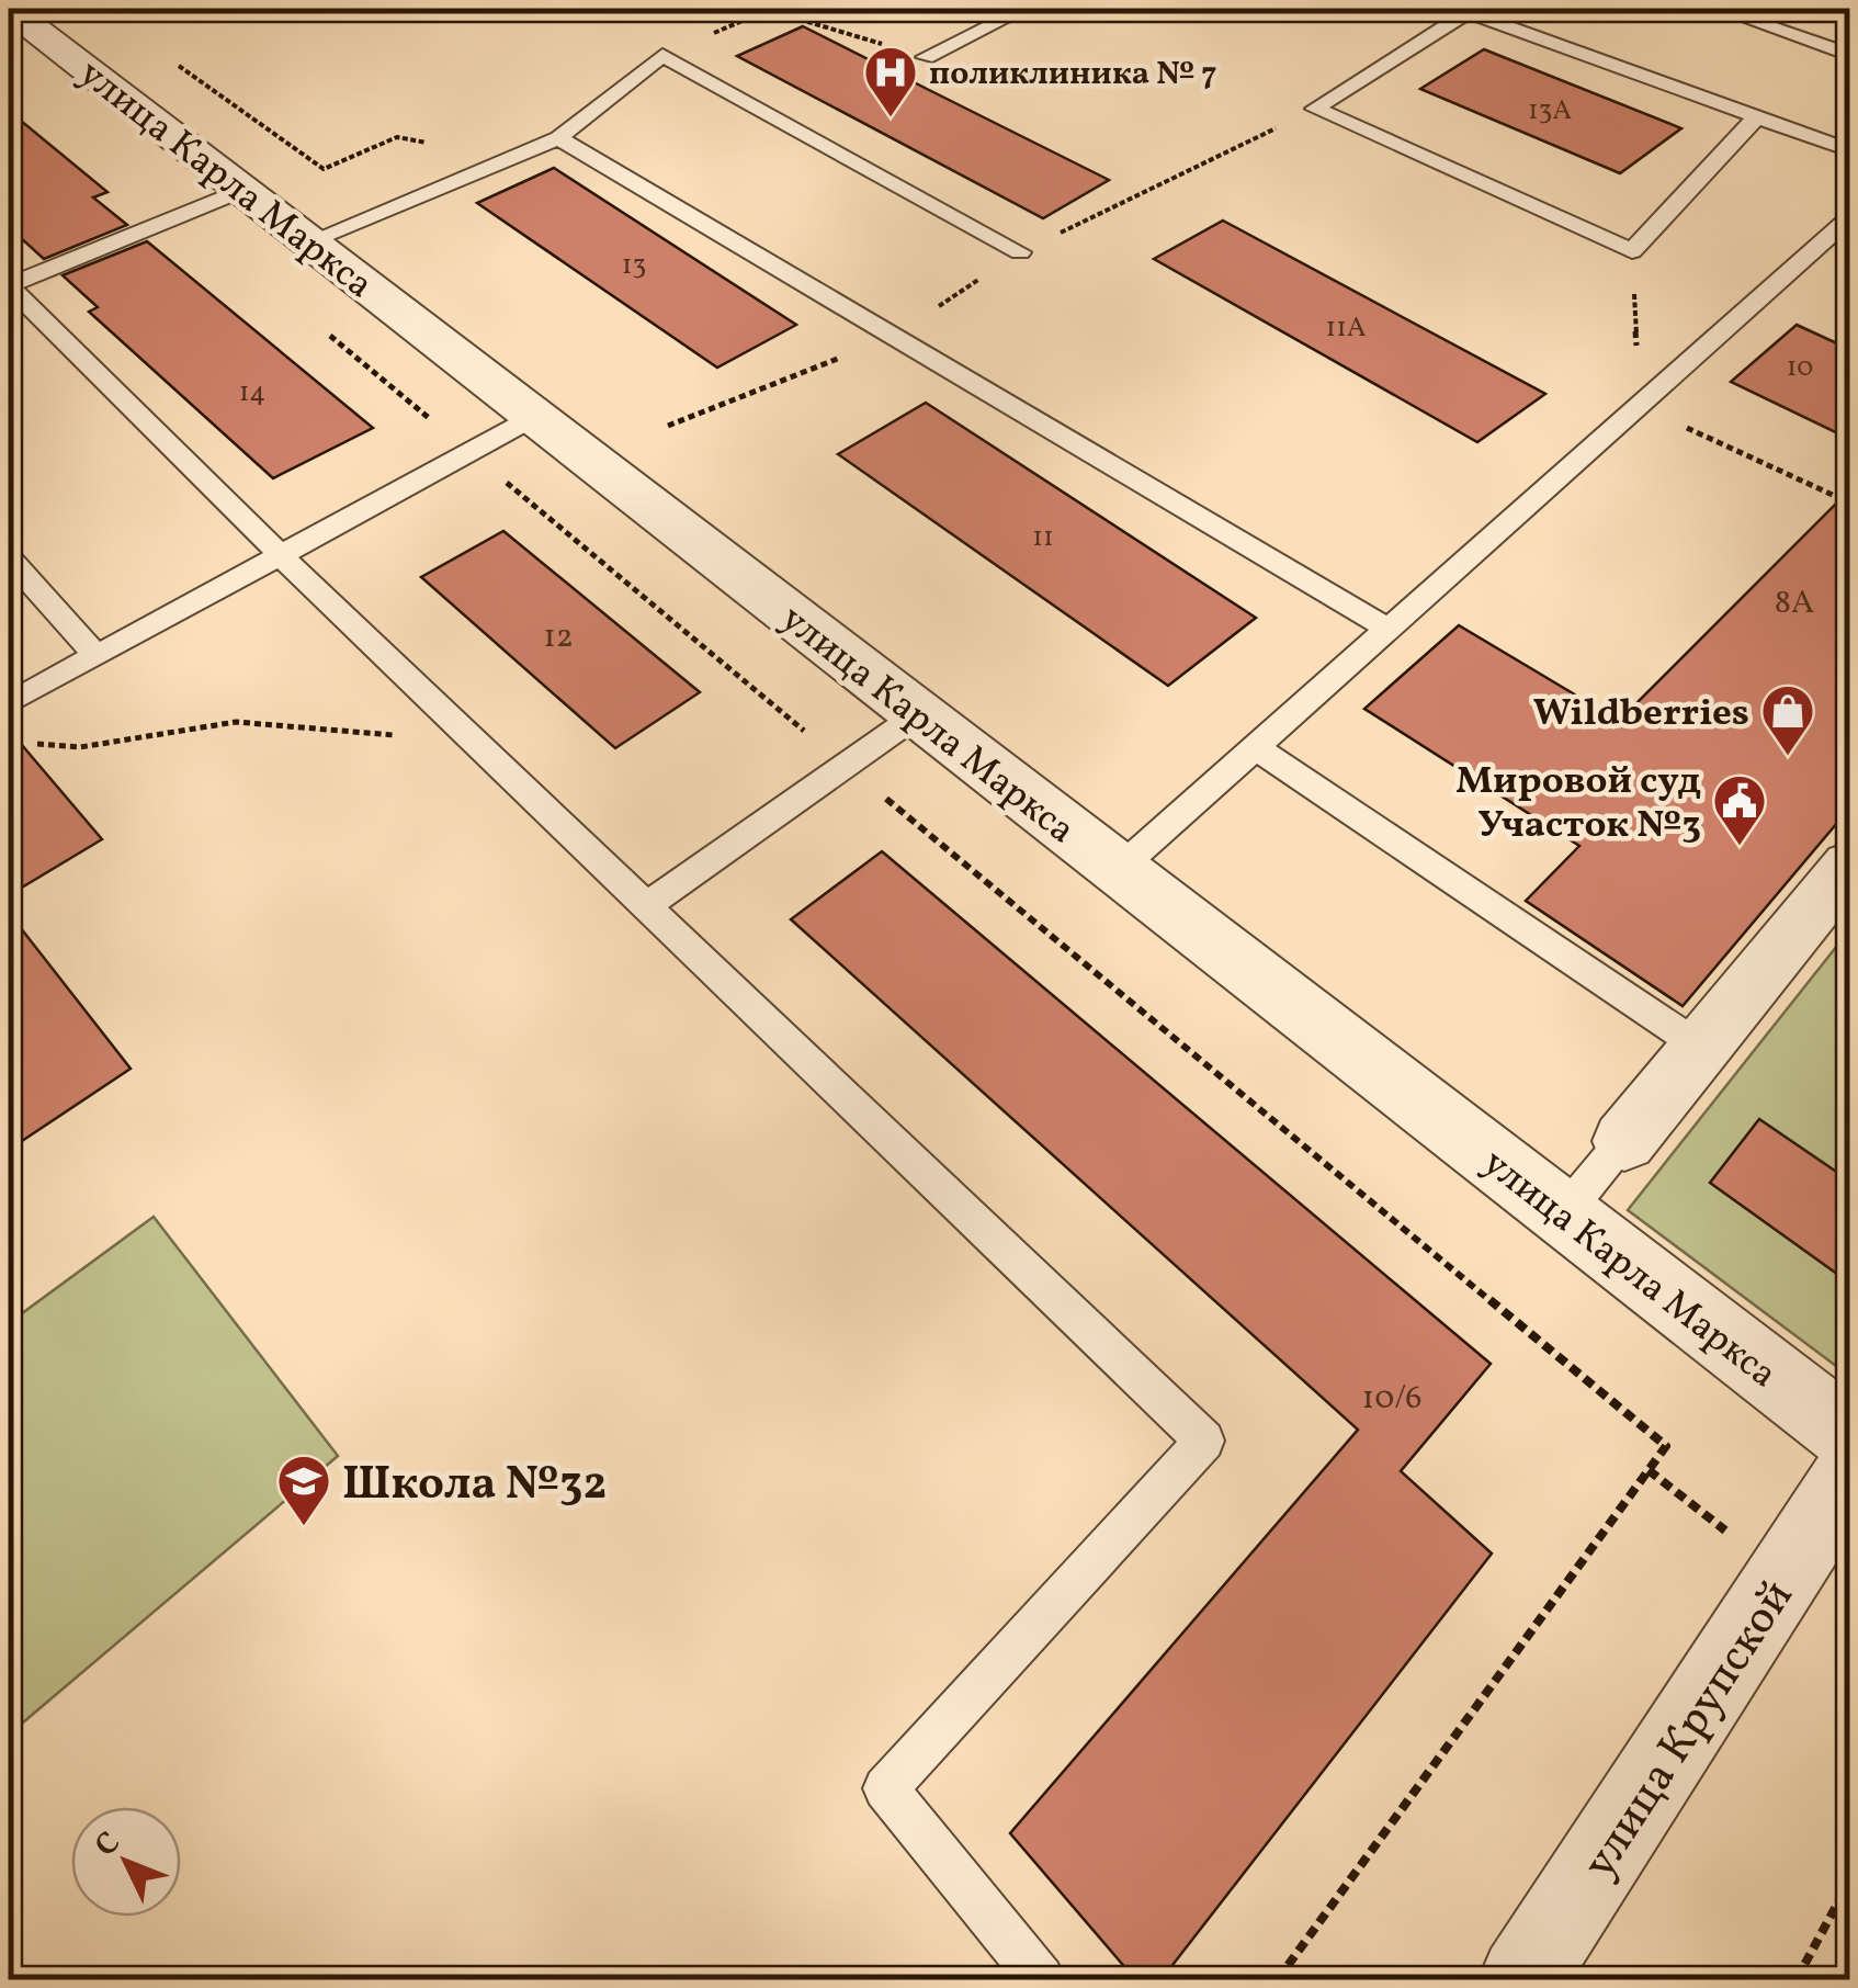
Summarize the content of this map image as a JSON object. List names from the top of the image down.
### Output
{
  "streets": {
    "street": ["улица Карла Маркса", "улица Крупской"]
  },
  "places": {
    "hospital": ["поликлиника № 7"],
    "shop": ["Wildberries"],
    "public building": ["Мировой суд Участок №3"],
    "school or university": ["Школа №32"]
  },
  "house_numbers": [
    "13А",
    "13",
    "11А",
    "10",
    "14",
    "11",
    "8А",
    "12",
    "10/6"
  ],
  "north": "top left"
}
